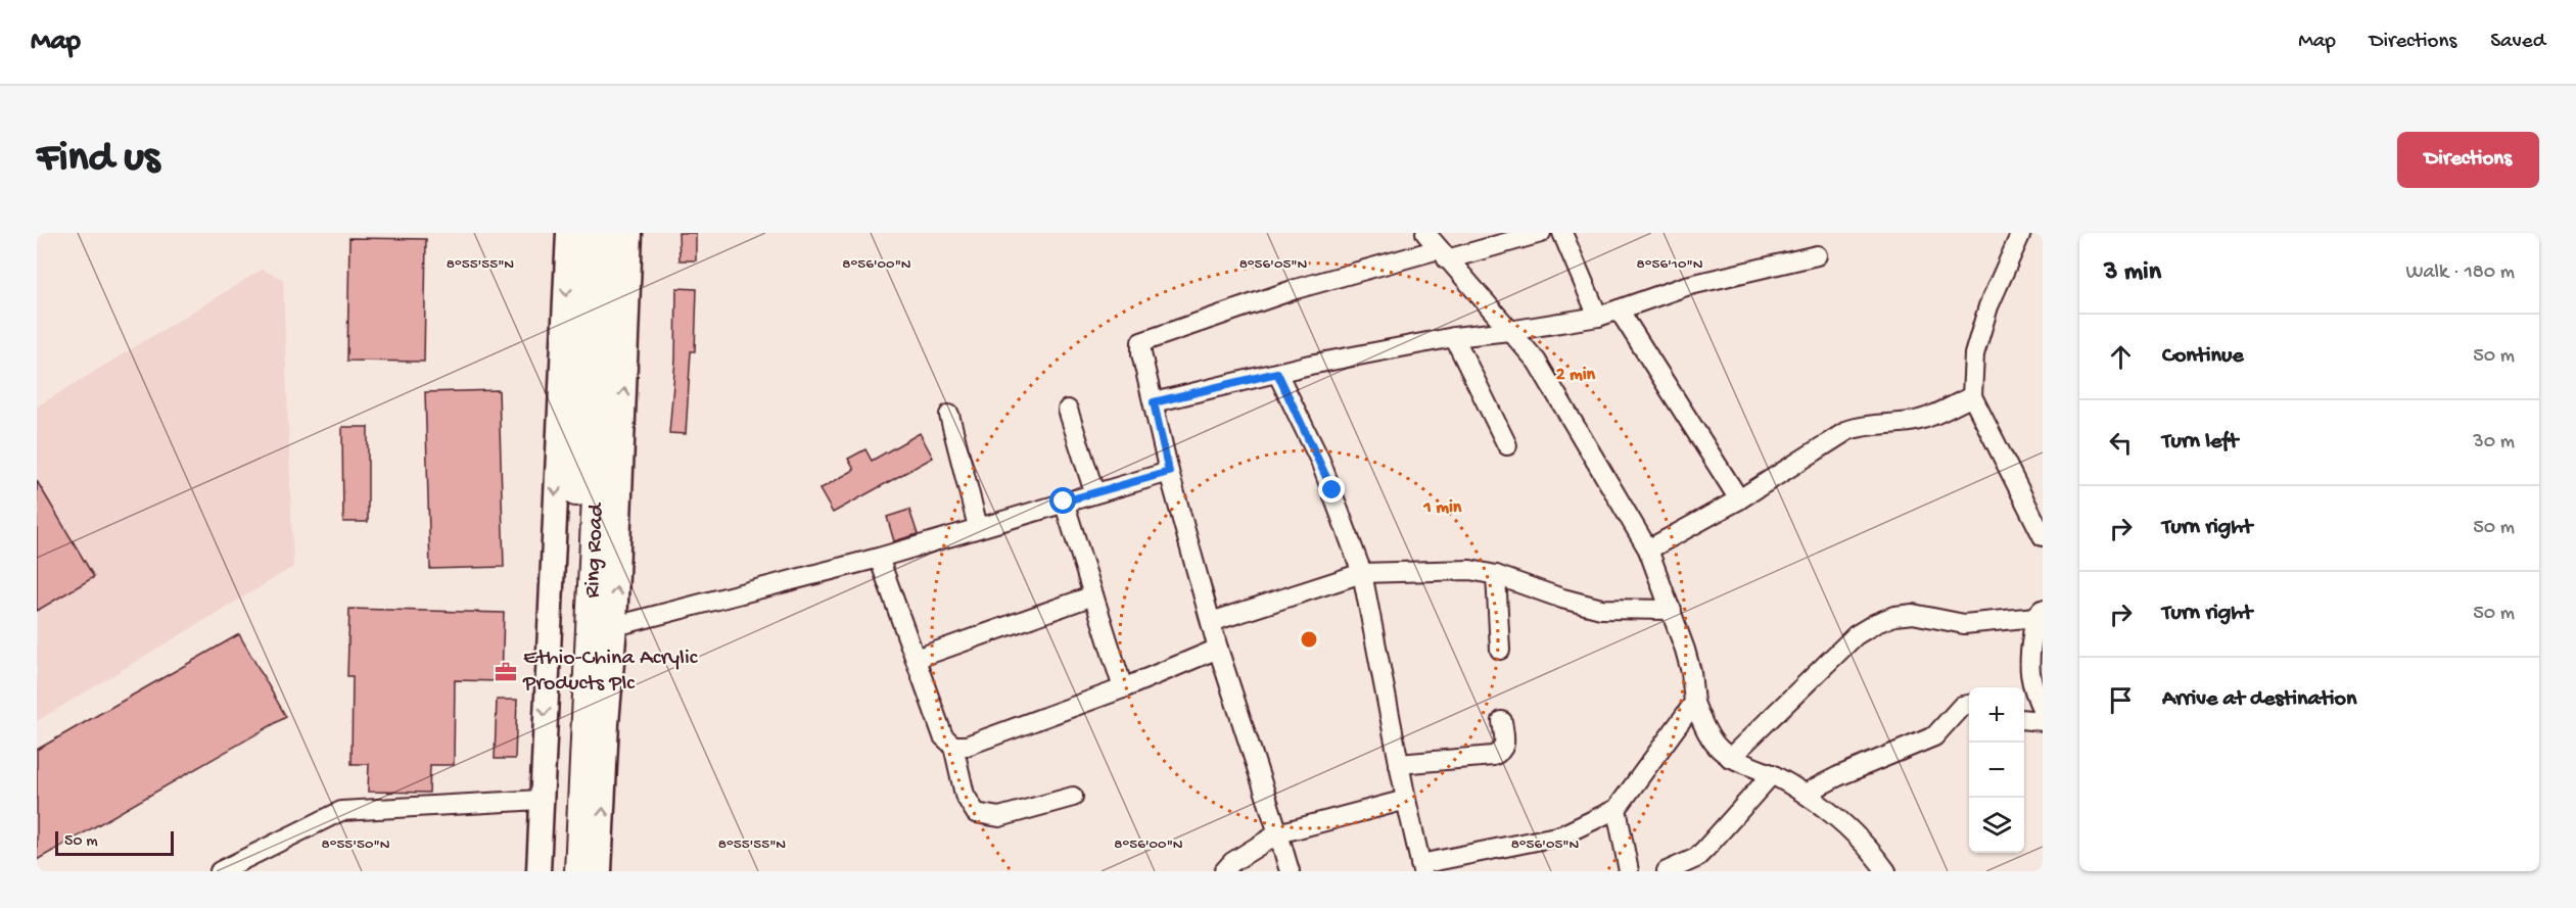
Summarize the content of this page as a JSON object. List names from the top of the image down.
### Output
{
  "streets": {
    "highway": ["Ring Road"]
  },
  "places": {
    "office": ["Ethio-China Acrylic Products Plc"]
  },
  "scale_bar": "50 m",
  "page": {
    "header": "Map",
    "nav": ["Map", "Directions", "Saved"],
    "buttons": "Directions",
    "title": "Find us",
    "heading": ["3 min", "Walk · 180 m"],
    "list": [
      ["Continue", "50 m"],
      ["Turn left", "30 m"],
      ["Turn right", "50 m"],
      ["Turn right", "50 m"],
      "Arrive at destination"
    ],
    "map_buttons": ["+", "−"],
    "scale": "50 m"
  },
  "coordinates": [
    "8°55'55\"N",
    "8°56'00\"N",
    "8°56'05\"N",
    "8°56'10\"N",
    "8°55'50\"N"
  ],
  "rings": ["2 min", "1 min"]
}
